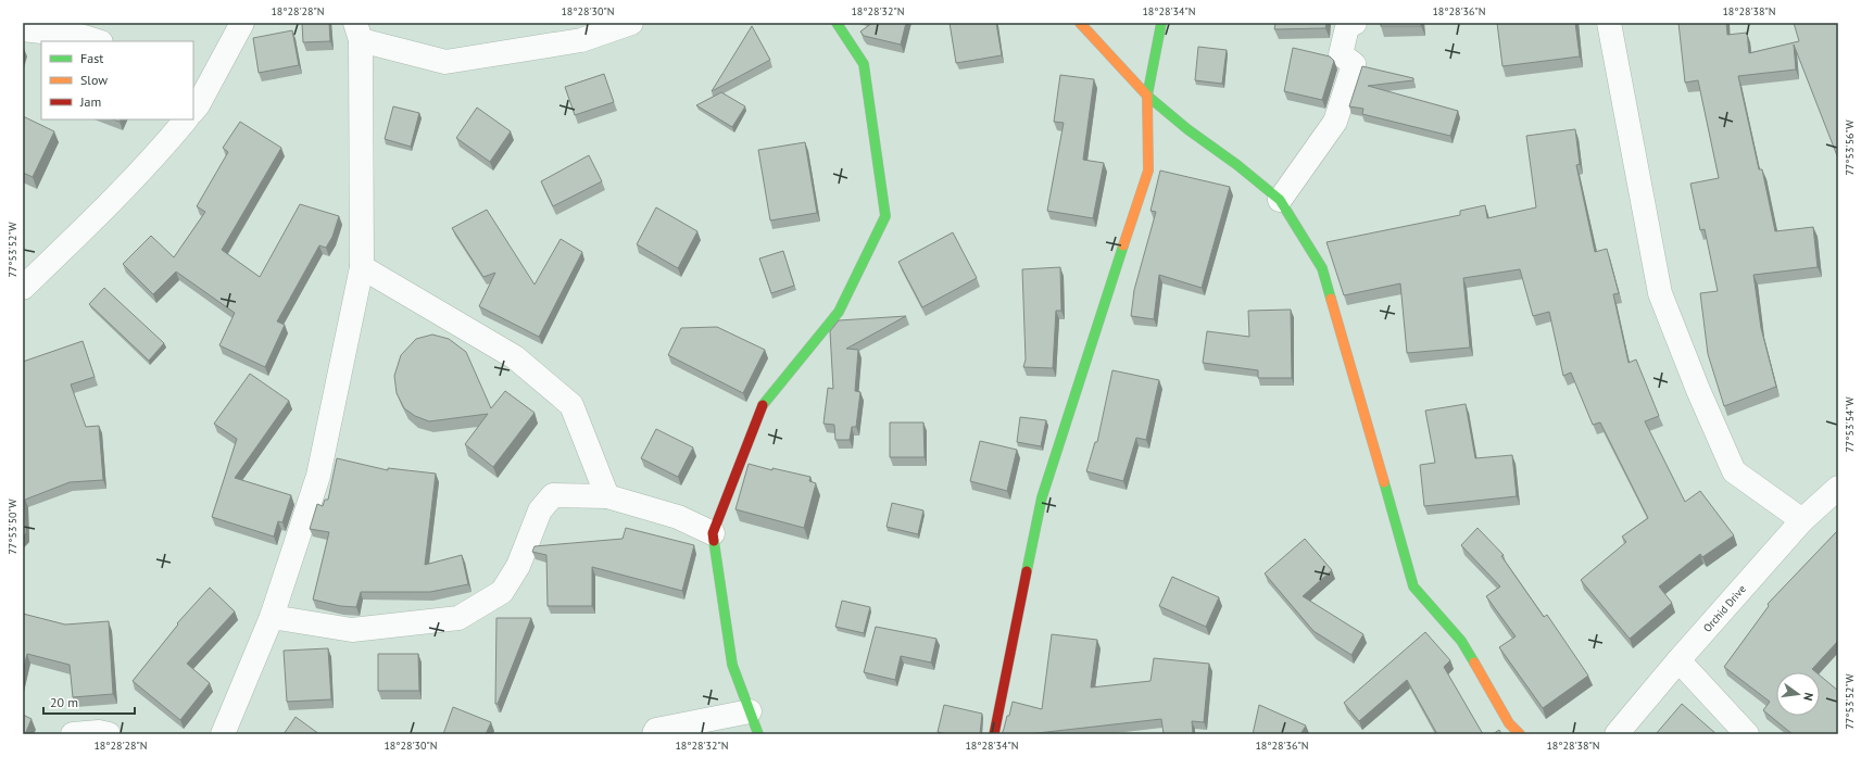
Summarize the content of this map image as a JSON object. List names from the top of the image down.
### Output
{
  "streets": {
    "street": ["Orchid Drive"]
  },
  "legend": ["Fast", "Slow", "Jam"],
  "scale_bar": "20 m",
  "north": "right",
  "coordinates": [
    "18°28'28\"N",
    "18°28'30\"N",
    "18°28'32\"N",
    "18°28'34\"N",
    "18°28'36\"N",
    "18°28'38\"N",
    "77°53'56\"W",
    "77°53'52\"W",
    "77°53'54\"W",
    "77°53'50\"W"
  ]
}
